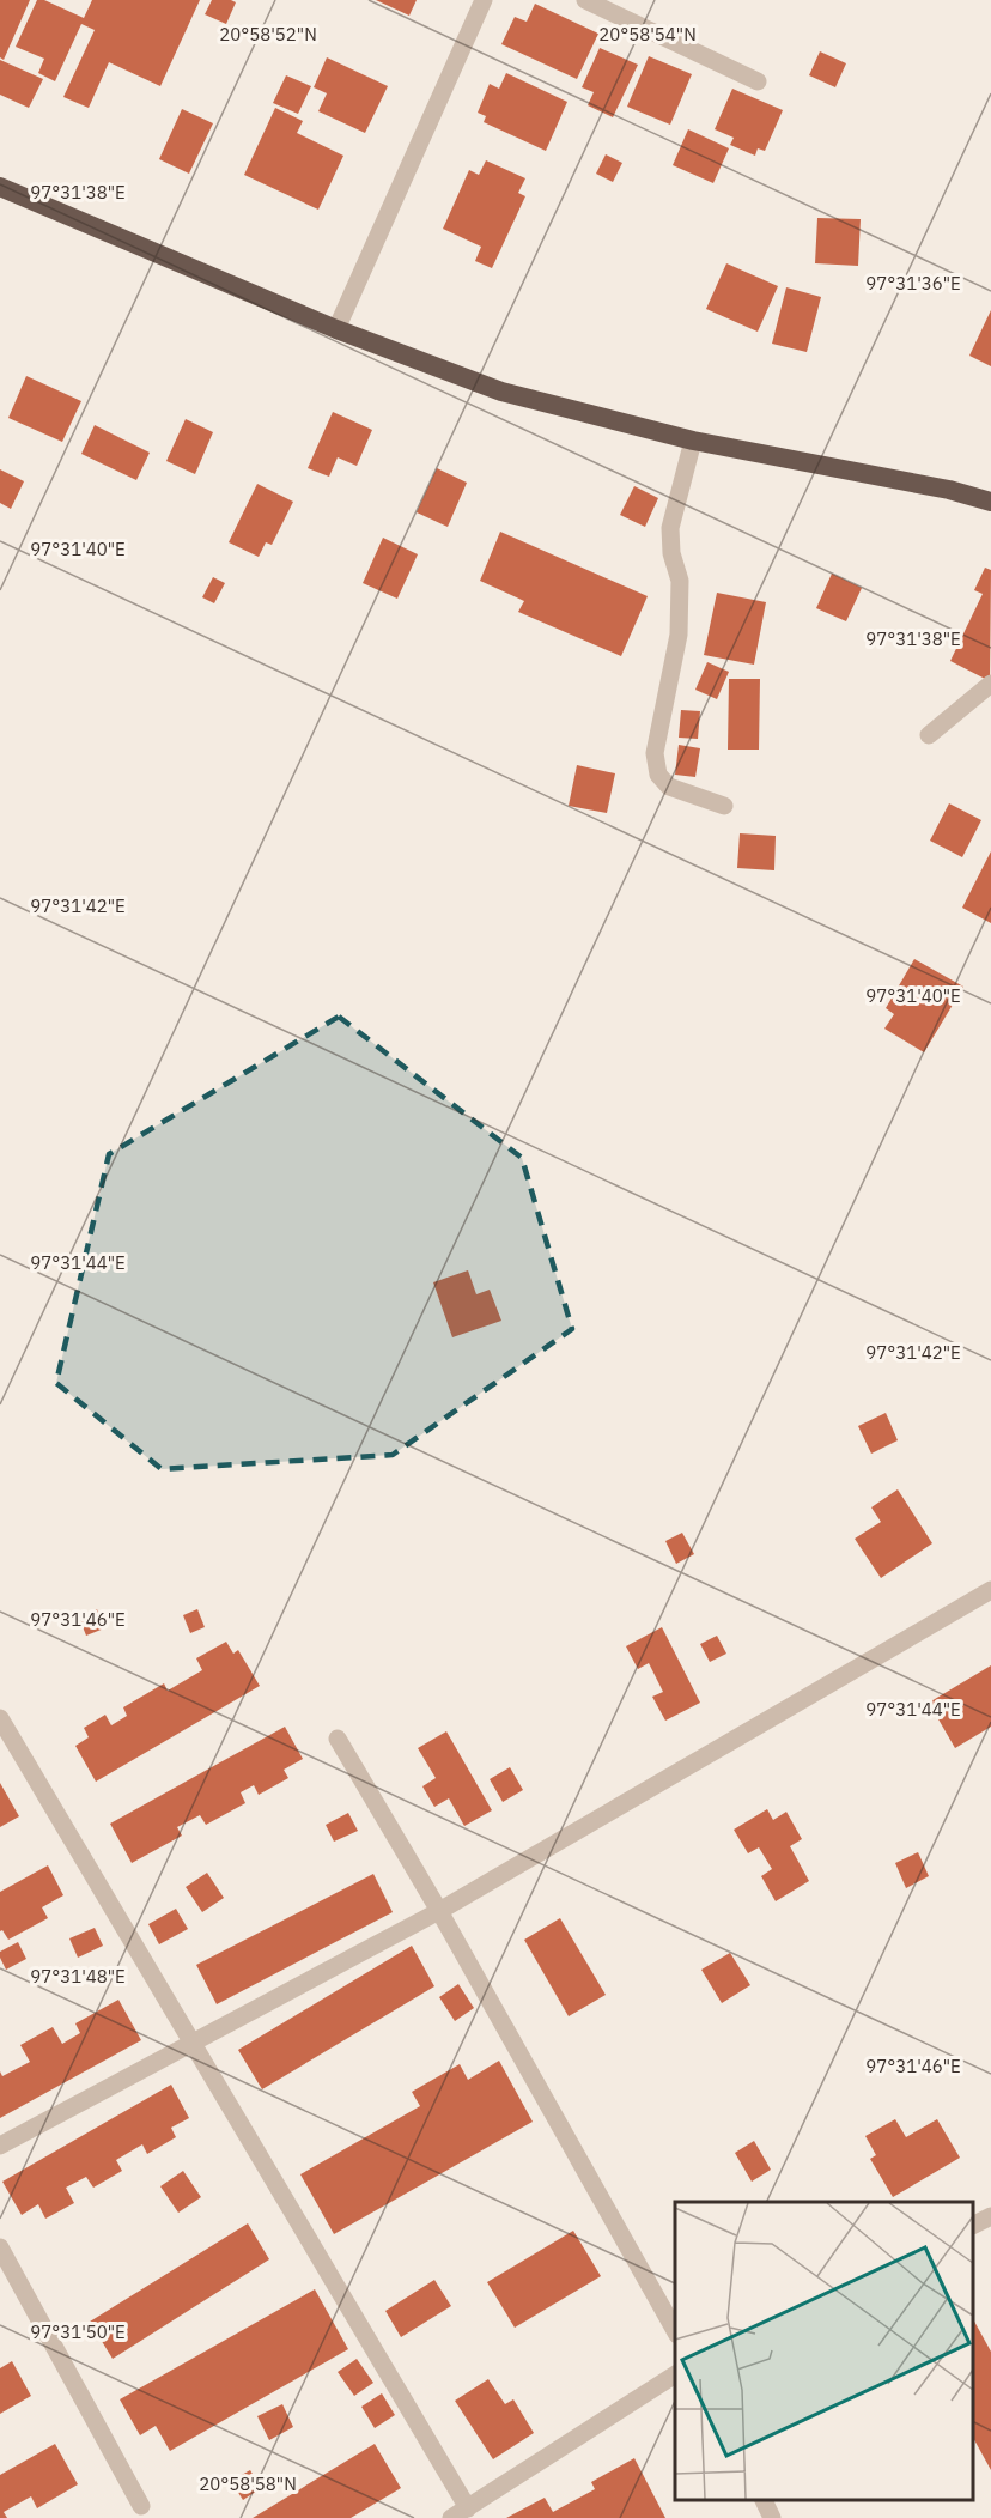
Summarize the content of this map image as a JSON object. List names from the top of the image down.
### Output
{
  "coordinates": [
    "20°58'52\"N",
    "20°58'54\"N",
    "97°31'38\"E",
    "97°31'36\"E",
    "97°31'40\"E",
    "97°31'42\"E",
    "97°31'44\"E",
    "97°31'46\"E",
    "97°31'48\"E",
    "97°31'50\"E",
    "20°58'58\"N"
  ]
}
